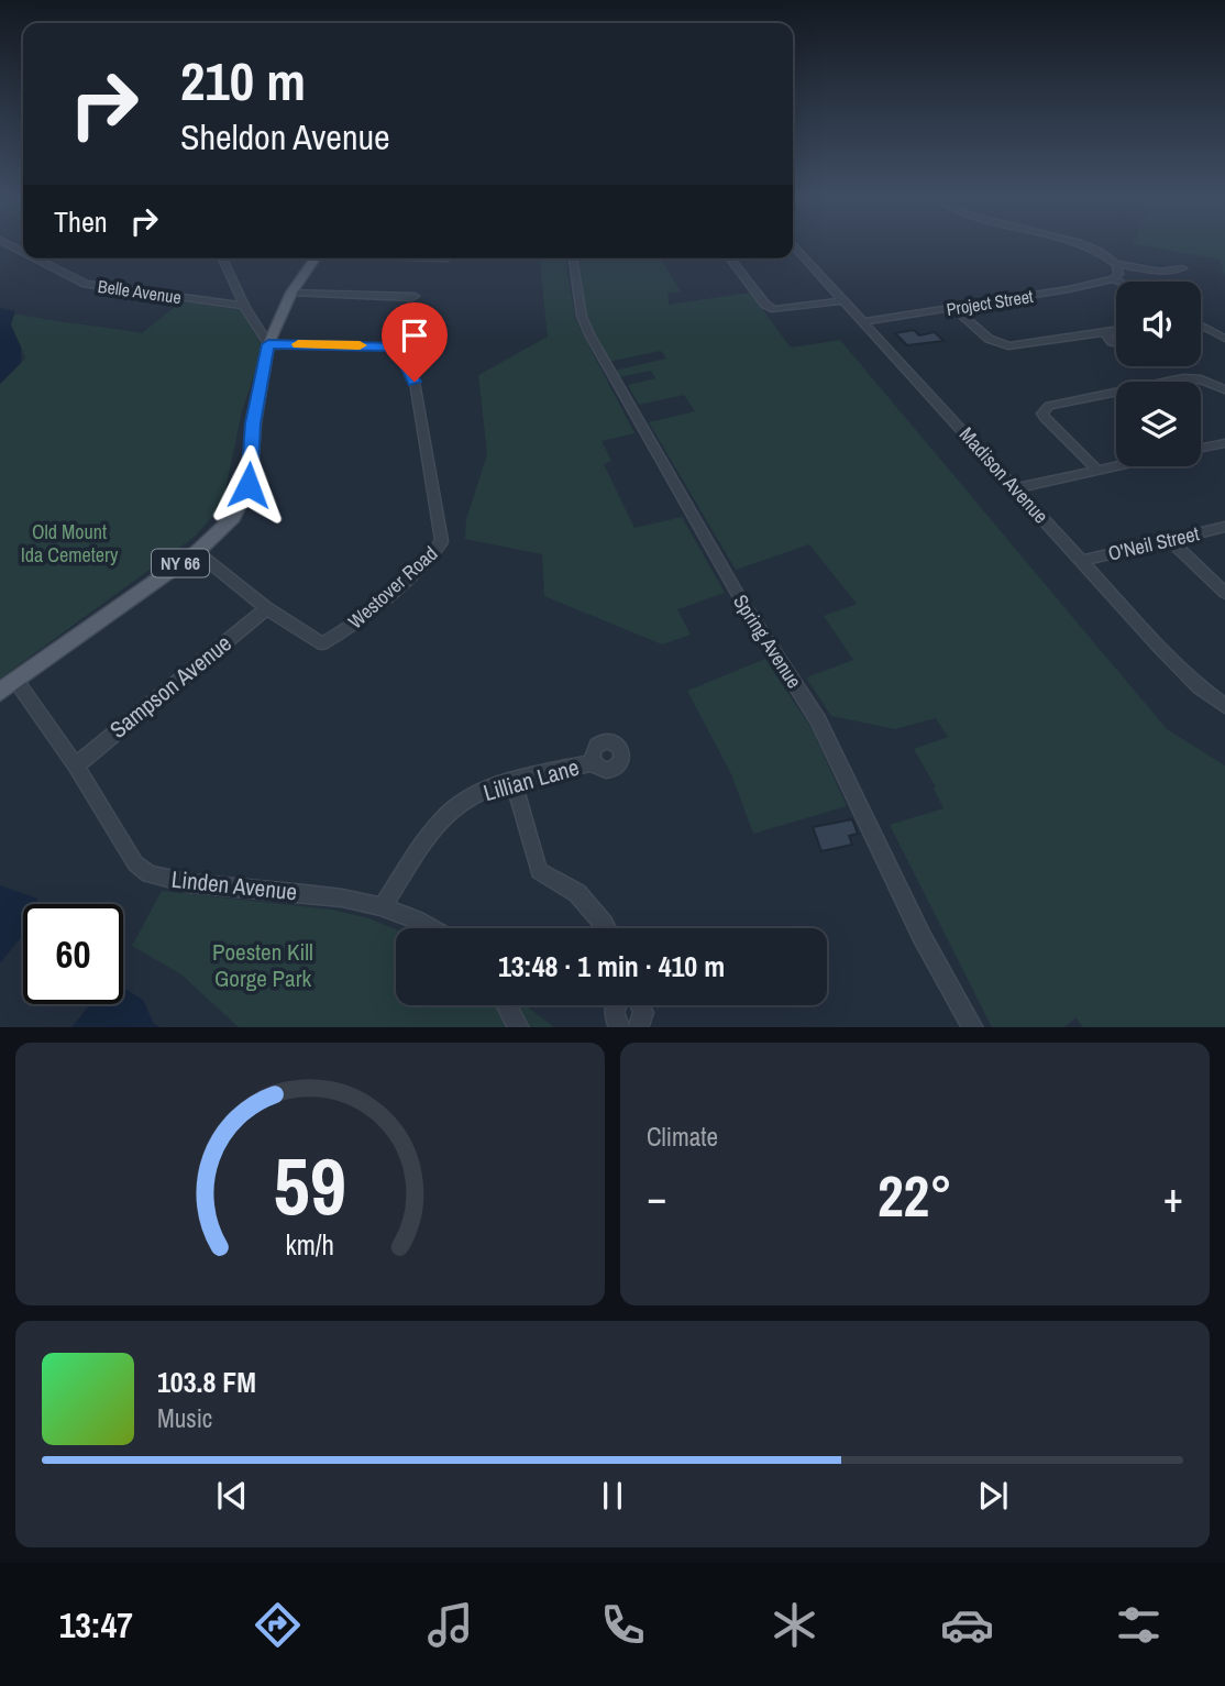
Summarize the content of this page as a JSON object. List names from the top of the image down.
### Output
{
  "streets": {
    "main road": ["NY 66"],
    "street": [
      "Belle Avenue",
      "Project Street",
      "Madison Avenue",
      "O'Neil Street",
      "Westover Road",
      "Spring Avenue",
      "Sampson Avenue",
      "Lillian Lane",
      "Linden Avenue"
    ]
  },
  "crossings": [
    ["Project Street", "Madison Avenue"],
    ["Madison Avenue", "O'Neil Street"],
    ["NY 66", "Westover Road"],
    ["NY 66", "Linden Avenue"],
    ["Westover Road", "Sampson Avenue"],
    ["Sampson Avenue", "Linden Avenue"],
    ["Lillian Lane", "Linden Avenue"]
  ],
  "parks": ["Old Mount Ida Cemetery", "Poesten Kill Gorge Park"],
  "page": {
    "turn": ["210 m", "Sheldon Avenue"],
    "then": "Then",
    "limit": "60",
    "trip": "13:48 · 1 min · 410 m",
    "tile": "Climate",
    "heat": ["−", "22°", "+"],
    "song": ["103.8 FM", "Music"],
    "tabs": "13:47",
    "gauge": ["59", "km/h"]
  }
}
